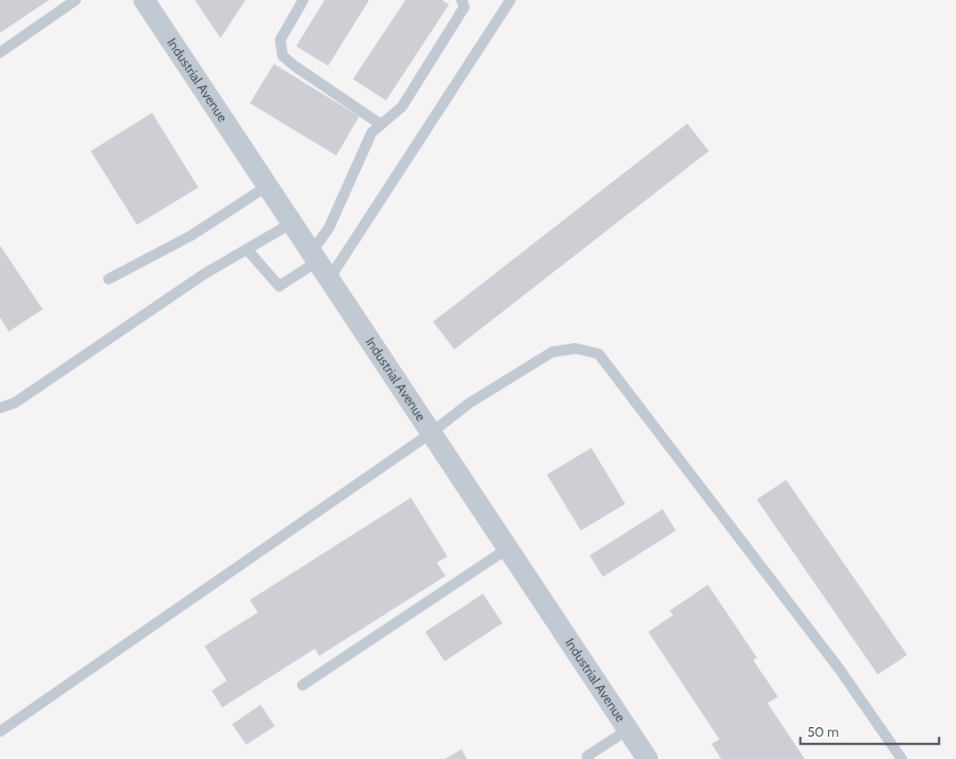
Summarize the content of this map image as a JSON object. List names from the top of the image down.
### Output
{
  "streets": {
    "street": ["Industrial Avenue"]
  },
  "scale_bar": "50 m"
}
